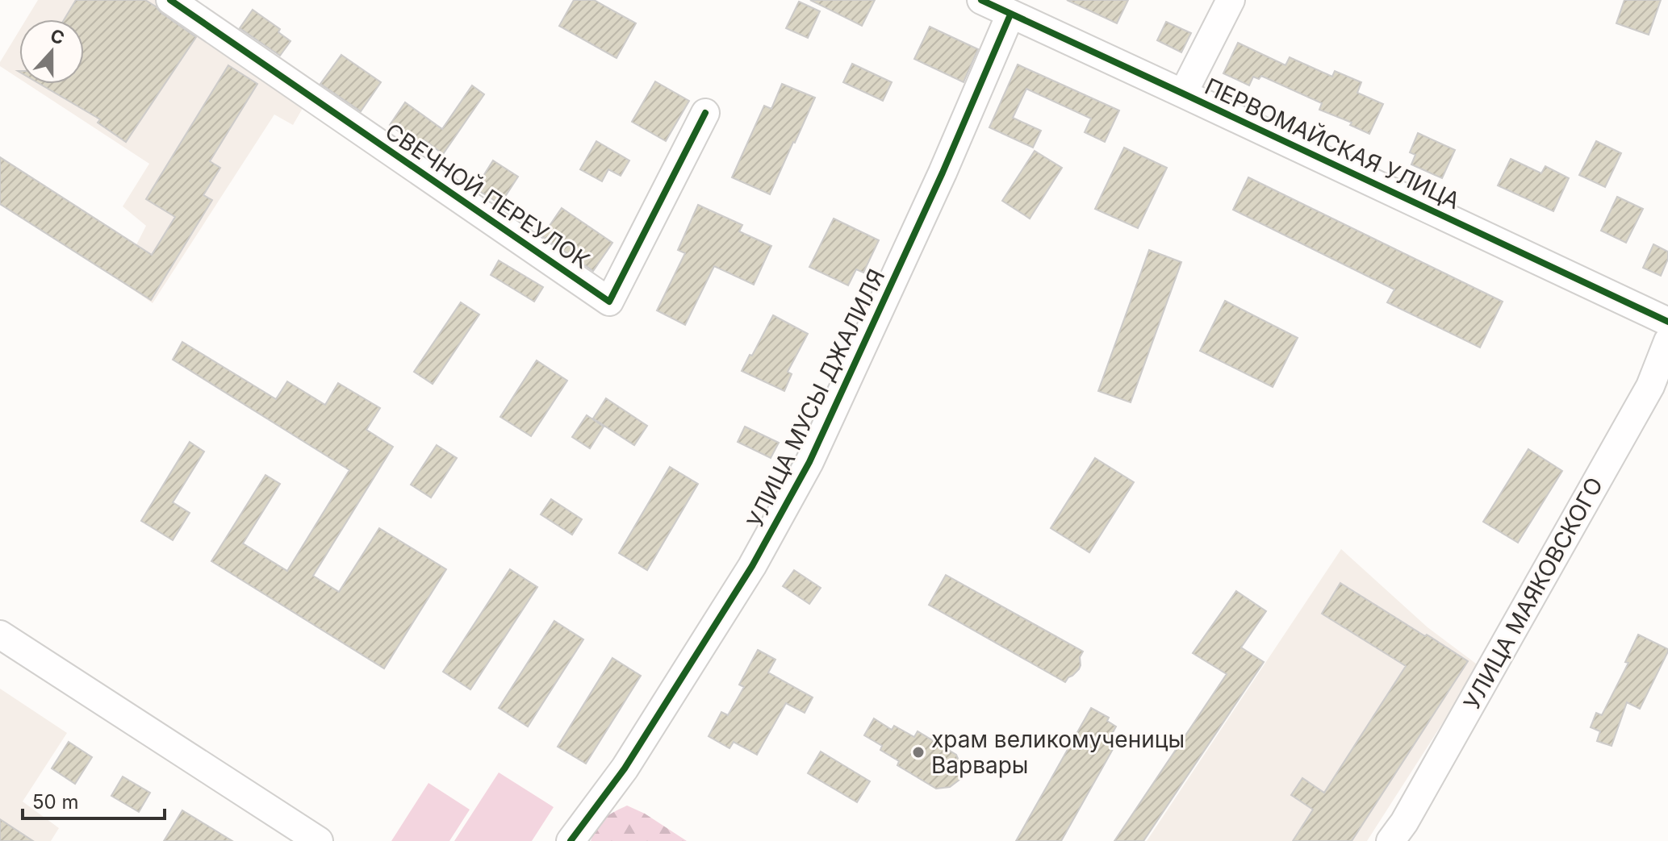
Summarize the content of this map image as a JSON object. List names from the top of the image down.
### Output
{
  "streets": {
    "street": [
      "ПЕРВОМАЙСКАЯ УЛИЦА",
      "СВЕЧНОЙ ПЕРЕУЛОК",
      "УЛИЦА МУСЫ ДЖАЛИЛЯ",
      "УЛИЦА МАЯКОВСКОГО"
    ]
  },
  "crossings": [
    ["ПЕРВОМАЙСКАЯ УЛИЦА", "УЛИЦА МУСЫ ДЖАЛИЛЯ"]
  ],
  "places": ["храм великомученицы Варвары"],
  "scale_bar": "50 m",
  "north": "top"
}
